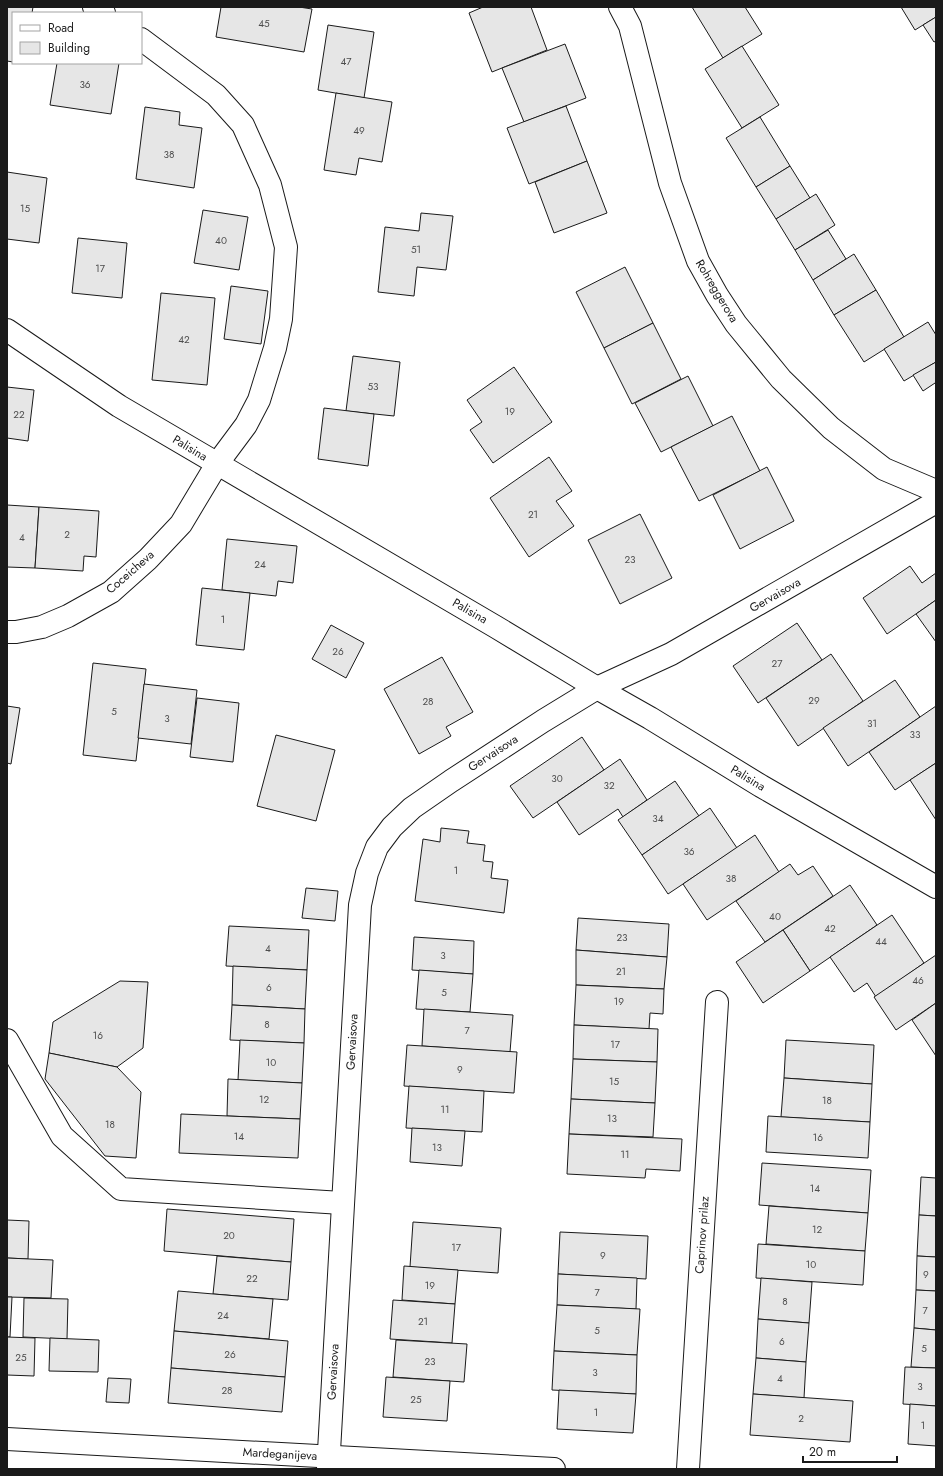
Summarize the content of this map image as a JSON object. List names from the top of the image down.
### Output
{
  "streets": {
    "street": [
      "Rohreggerova",
      "Palisina",
      "Coceicheva",
      "Gervaisova",
      "Caprinov prilaz",
      "Mardeganijeva"
    ]
  },
  "crossings": [
    ["Palisina", "Coceicheva"],
    ["Palisina", "Gervaisova"],
    ["Gervaisova", "Mardeganijeva"]
  ],
  "house_numbers": [
    "45",
    "47",
    "36",
    "49",
    "38",
    "15",
    "40",
    "51",
    "17",
    "42",
    "53",
    "19",
    "22",
    "21",
    "2",
    "4",
    "23",
    "24",
    "1",
    "26",
    "27",
    "29",
    "28",
    "5",
    "3",
    "31",
    "33",
    "30",
    "32",
    "34",
    "36",
    "1",
    "38",
    "40",
    "42",
    "23",
    "44",
    "4",
    "3",
    "21",
    "46",
    "6",
    "5",
    "19",
    "8",
    "7",
    "16",
    "17",
    "10",
    "9",
    "15",
    "12",
    "18",
    "11",
    "13",
    "18",
    "14",
    "16",
    "13",
    "11",
    "14",
    "12",
    "20",
    "17",
    "9",
    "10",
    "9",
    "22",
    "19",
    "7",
    "8",
    "7",
    "24",
    "21",
    "5",
    "6",
    "5",
    "26",
    "25",
    "23",
    "3",
    "4",
    "3",
    "28",
    "25",
    "1",
    "2",
    "1"
  ],
  "legend": ["Road", "Building"],
  "scale_bar": "20 m"
}
